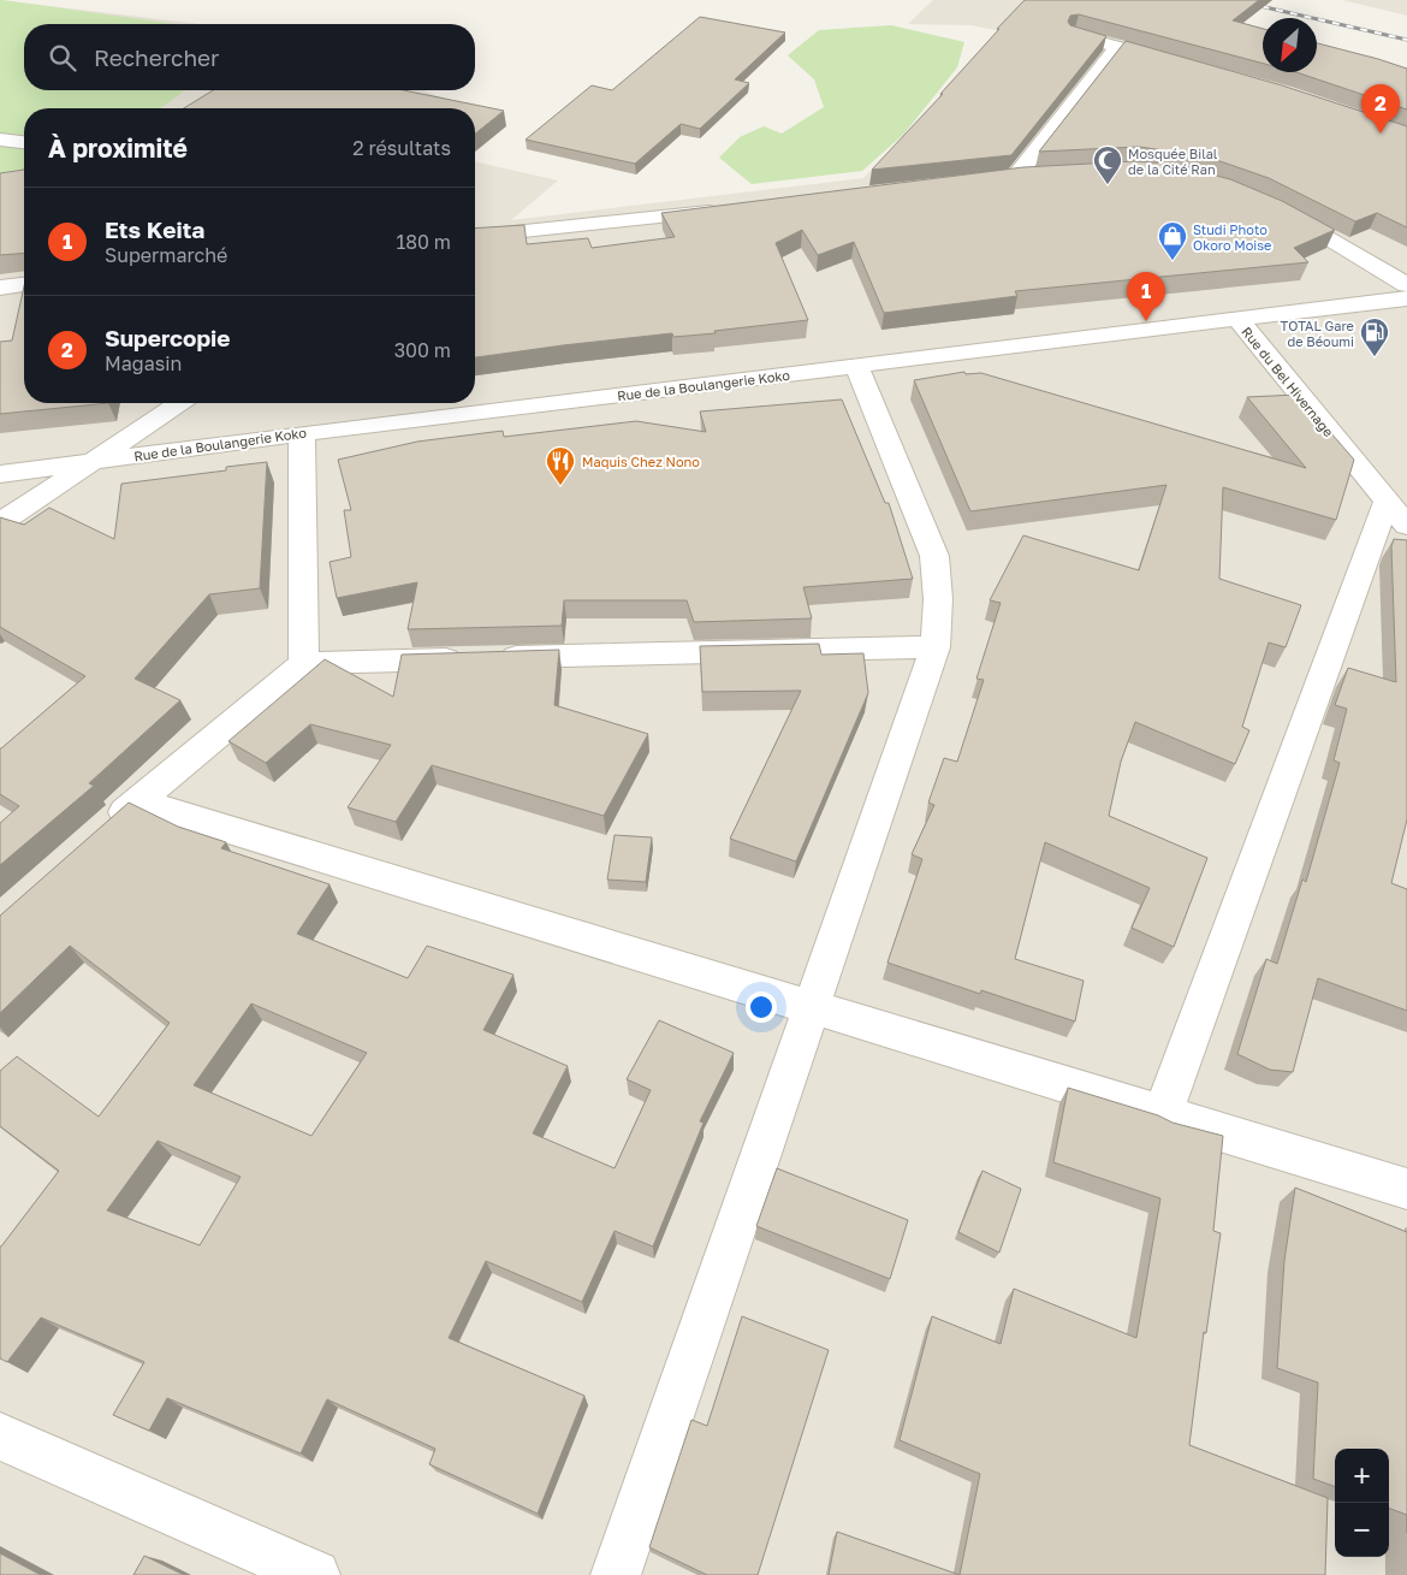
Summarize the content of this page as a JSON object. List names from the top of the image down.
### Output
{
  "streets": {
    "street": ["Rue du Bel Hivernage", "Rue de la Boulangerie Koko"]
  },
  "crossings": [
    ["Rue du Bel Hivernage", "Rue de la Boulangerie Koko"]
  ],
  "places": {
    "mosque": ["Mosquée Bilal de la Cité Ran"],
    "shop": ["Studi Photo Okoro Moise"],
    "fuel station": ["TOTAL Gare de Béoumi"],
    "restaurant": ["Maquis Chez Nono"]
  },
  "north": "bottom left",
  "page": {
    "search": "Rechercher",
    "pins": ["2", "1"],
    "heading": ["À proximité", "2 résultats"],
    "list": [
      {
        "mark": "1",
        "name": "Ets Keita",
        "note": "Supermarché",
        "value": "180 m"
      },
      {
        "mark": "2",
        "name": "Supercopie",
        "note": "Magasin",
        "value": "300 m"
      }
    ],
    "map_buttons": ["+", "−"]
  }
}
